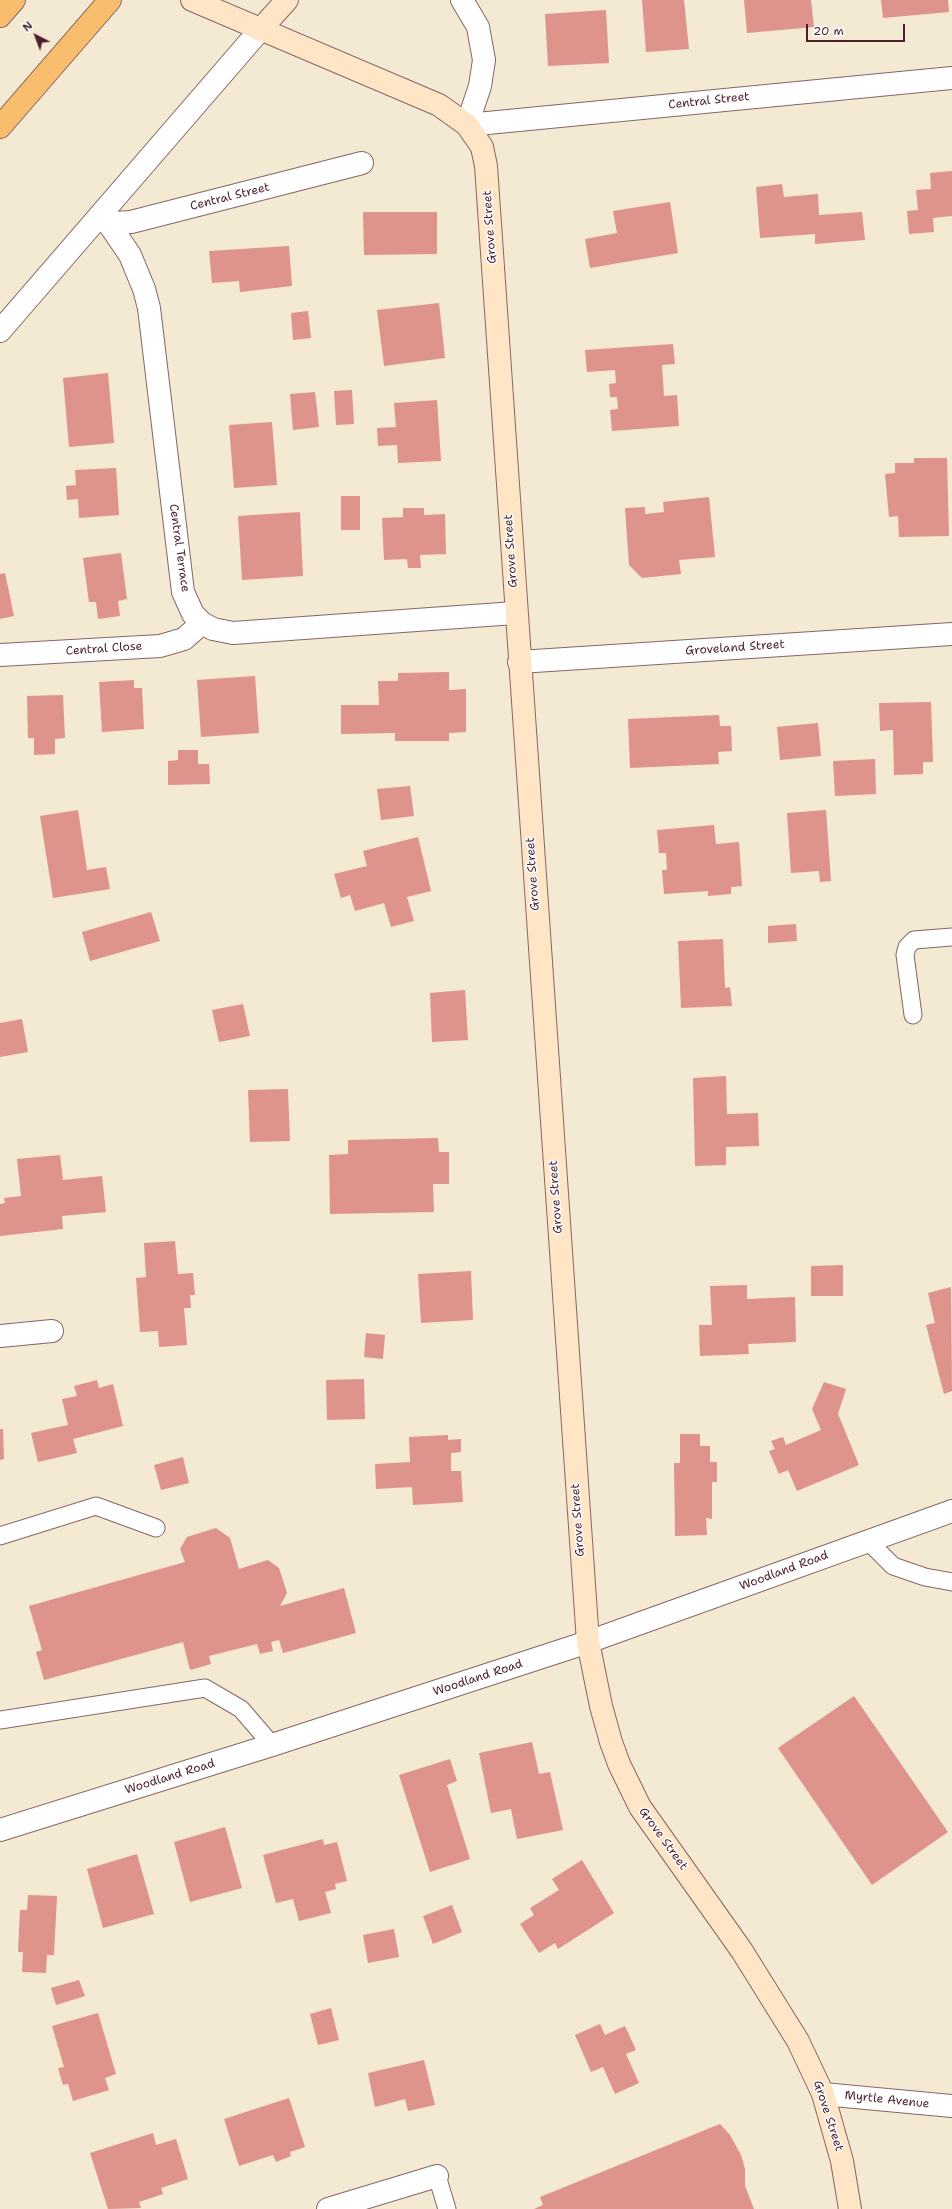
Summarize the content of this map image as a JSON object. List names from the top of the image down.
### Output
{
  "streets": {
    "main road": ["Grove Street"],
    "street": [
      "Central Street",
      "Central Terrace",
      "Groveland Street",
      "Central Close",
      "Woodland Road",
      "Myrtle Avenue"
    ]
  },
  "crossings": [
    ["Central Street", "Grove Street"],
    ["Central Street", "Central Terrace"],
    ["Grove Street", "Central Terrace"],
    ["Grove Street", "Groveland Street"],
    ["Grove Street", "Woodland Road"],
    ["Grove Street", "Myrtle Avenue"],
    ["Central Terrace", "Central Close"]
  ],
  "scale_bar": "20 m",
  "north": "top left"
}
